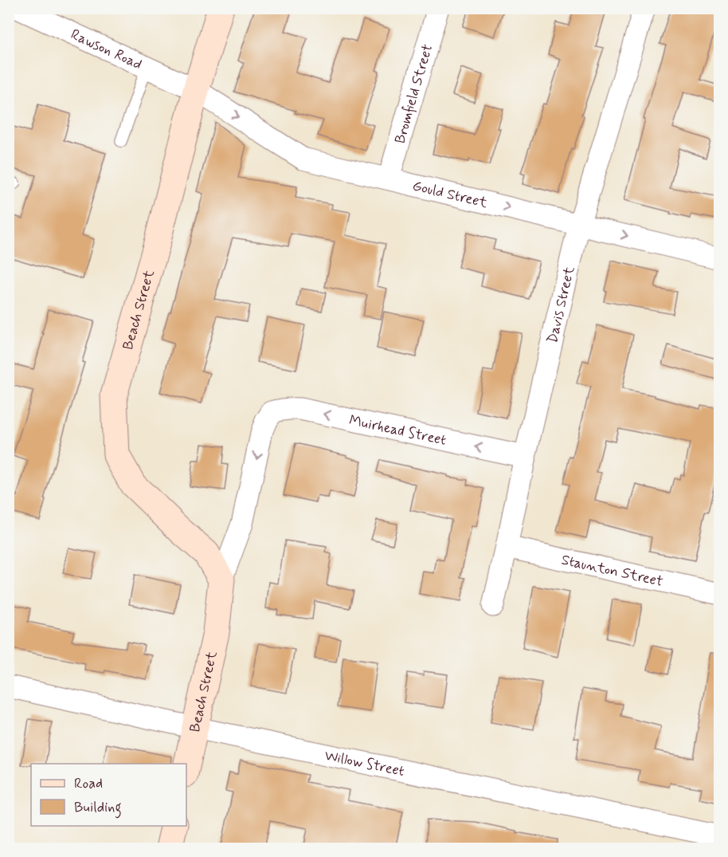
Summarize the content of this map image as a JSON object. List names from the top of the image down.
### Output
{
  "streets": {
    "street": [
      "Rawson Road",
      "Bromfield Street",
      "Gould Street",
      "Davis Street",
      "Beach Street",
      "Muirhead Street",
      "Staunton Street",
      "Willow Street"
    ]
  },
  "crossings": [
    ["Rawson Road", "Gould Street"],
    ["Rawson Road", "Beach Street"],
    ["Bromfield Street", "Gould Street"],
    ["Gould Street", "Davis Street"],
    ["Gould Street", "Beach Street"],
    ["Davis Street", "Muirhead Street"],
    ["Davis Street", "Staunton Street"],
    ["Beach Street", "Muirhead Street"],
    ["Beach Street", "Willow Street"]
  ],
  "one_way": ["Gould Street", "Muirhead Street"],
  "legend": ["Road", "Building"]
}
